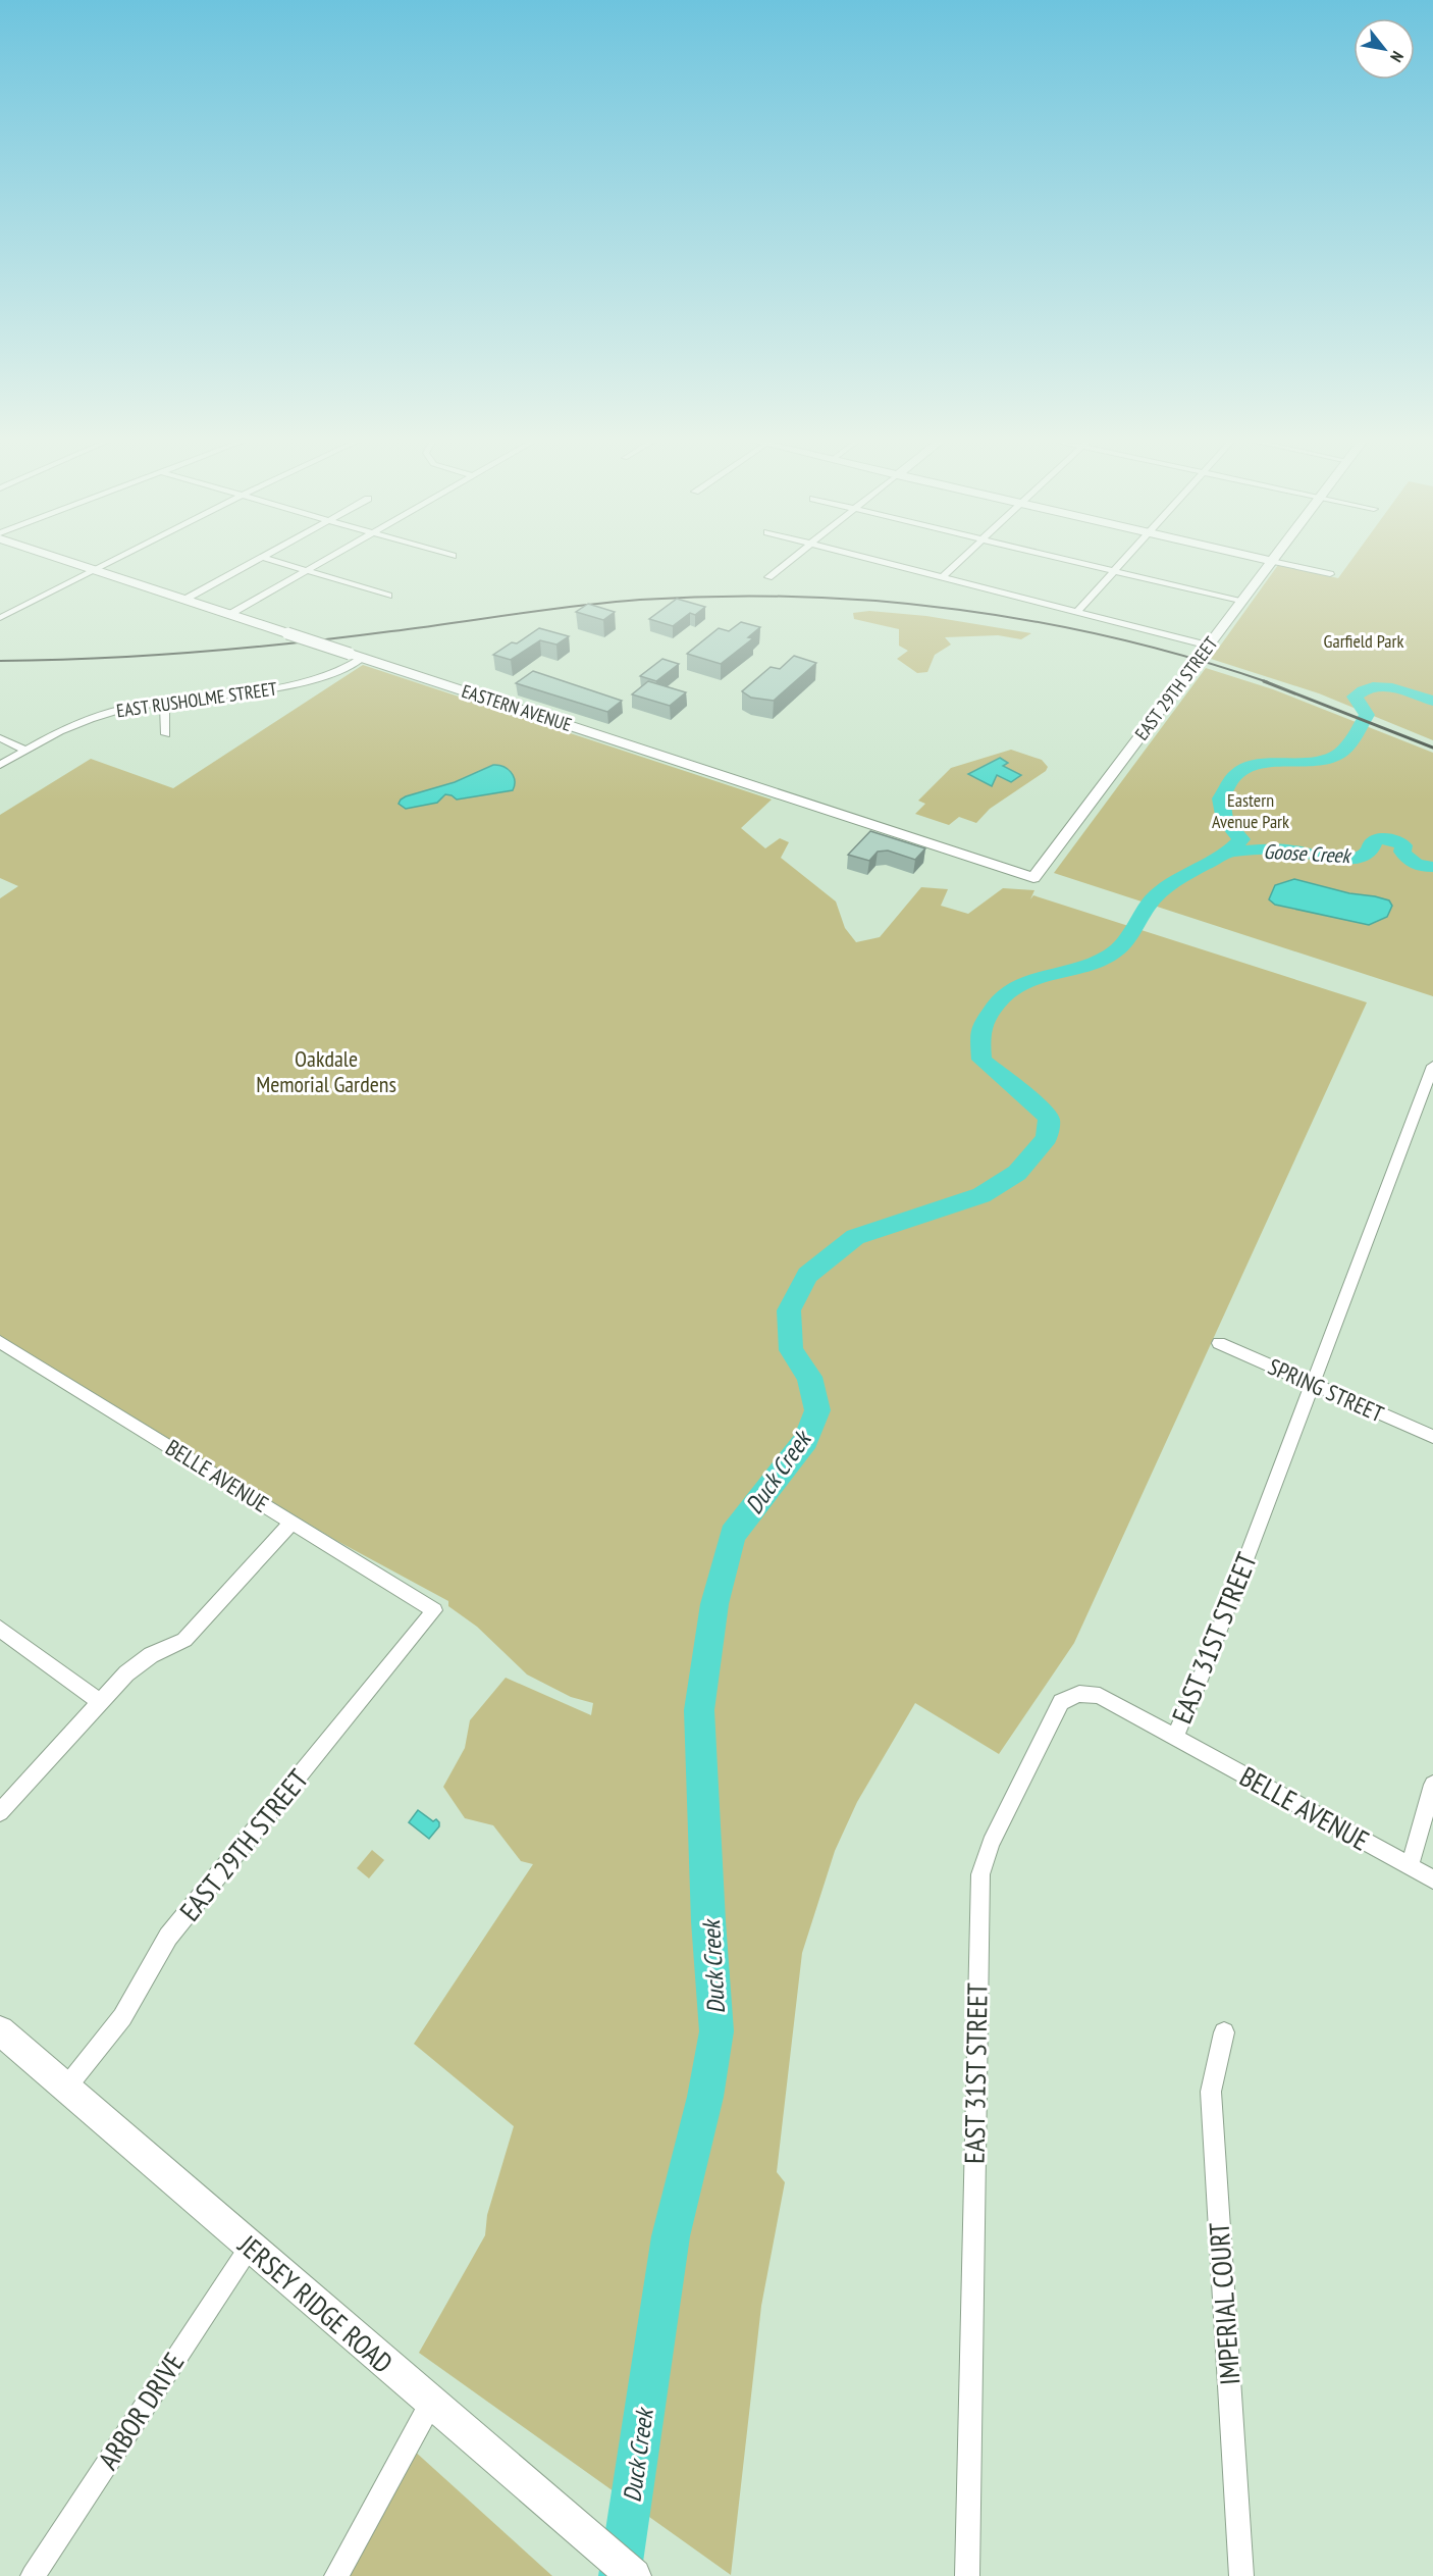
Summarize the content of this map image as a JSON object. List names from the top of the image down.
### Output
{
  "streets": {
    "street": [
      "EAST 29TH STREET",
      "EAST RUSHOLME STREET",
      "EASTERN AVENUE",
      "SPRING STREET",
      "BELLE AVENUE",
      "EAST 31ST STREET",
      "JERSEY RIDGE ROAD",
      "IMPERIAL COURT",
      "ARBOR DRIVE"
    ]
  },
  "crossings": [
    ["EAST 29TH STREET", "EASTERN AVENUE"],
    ["EAST 29TH STREET", "BELLE AVENUE"],
    ["EAST 29TH STREET", "JERSEY RIDGE ROAD"],
    ["EAST RUSHOLME STREET", "EASTERN AVENUE"],
    ["SPRING STREET", "EAST 31ST STREET"],
    ["BELLE AVENUE", "EAST 31ST STREET"],
    ["JERSEY RIDGE ROAD", "ARBOR DRIVE"]
  ],
  "water": ["Goose Creek", "Duck Creek"],
  "parks": ["Garfield Park", "Eastern Avenue Park", "Oakdale Memorial Gardens"],
  "north": "bottom right"
}
